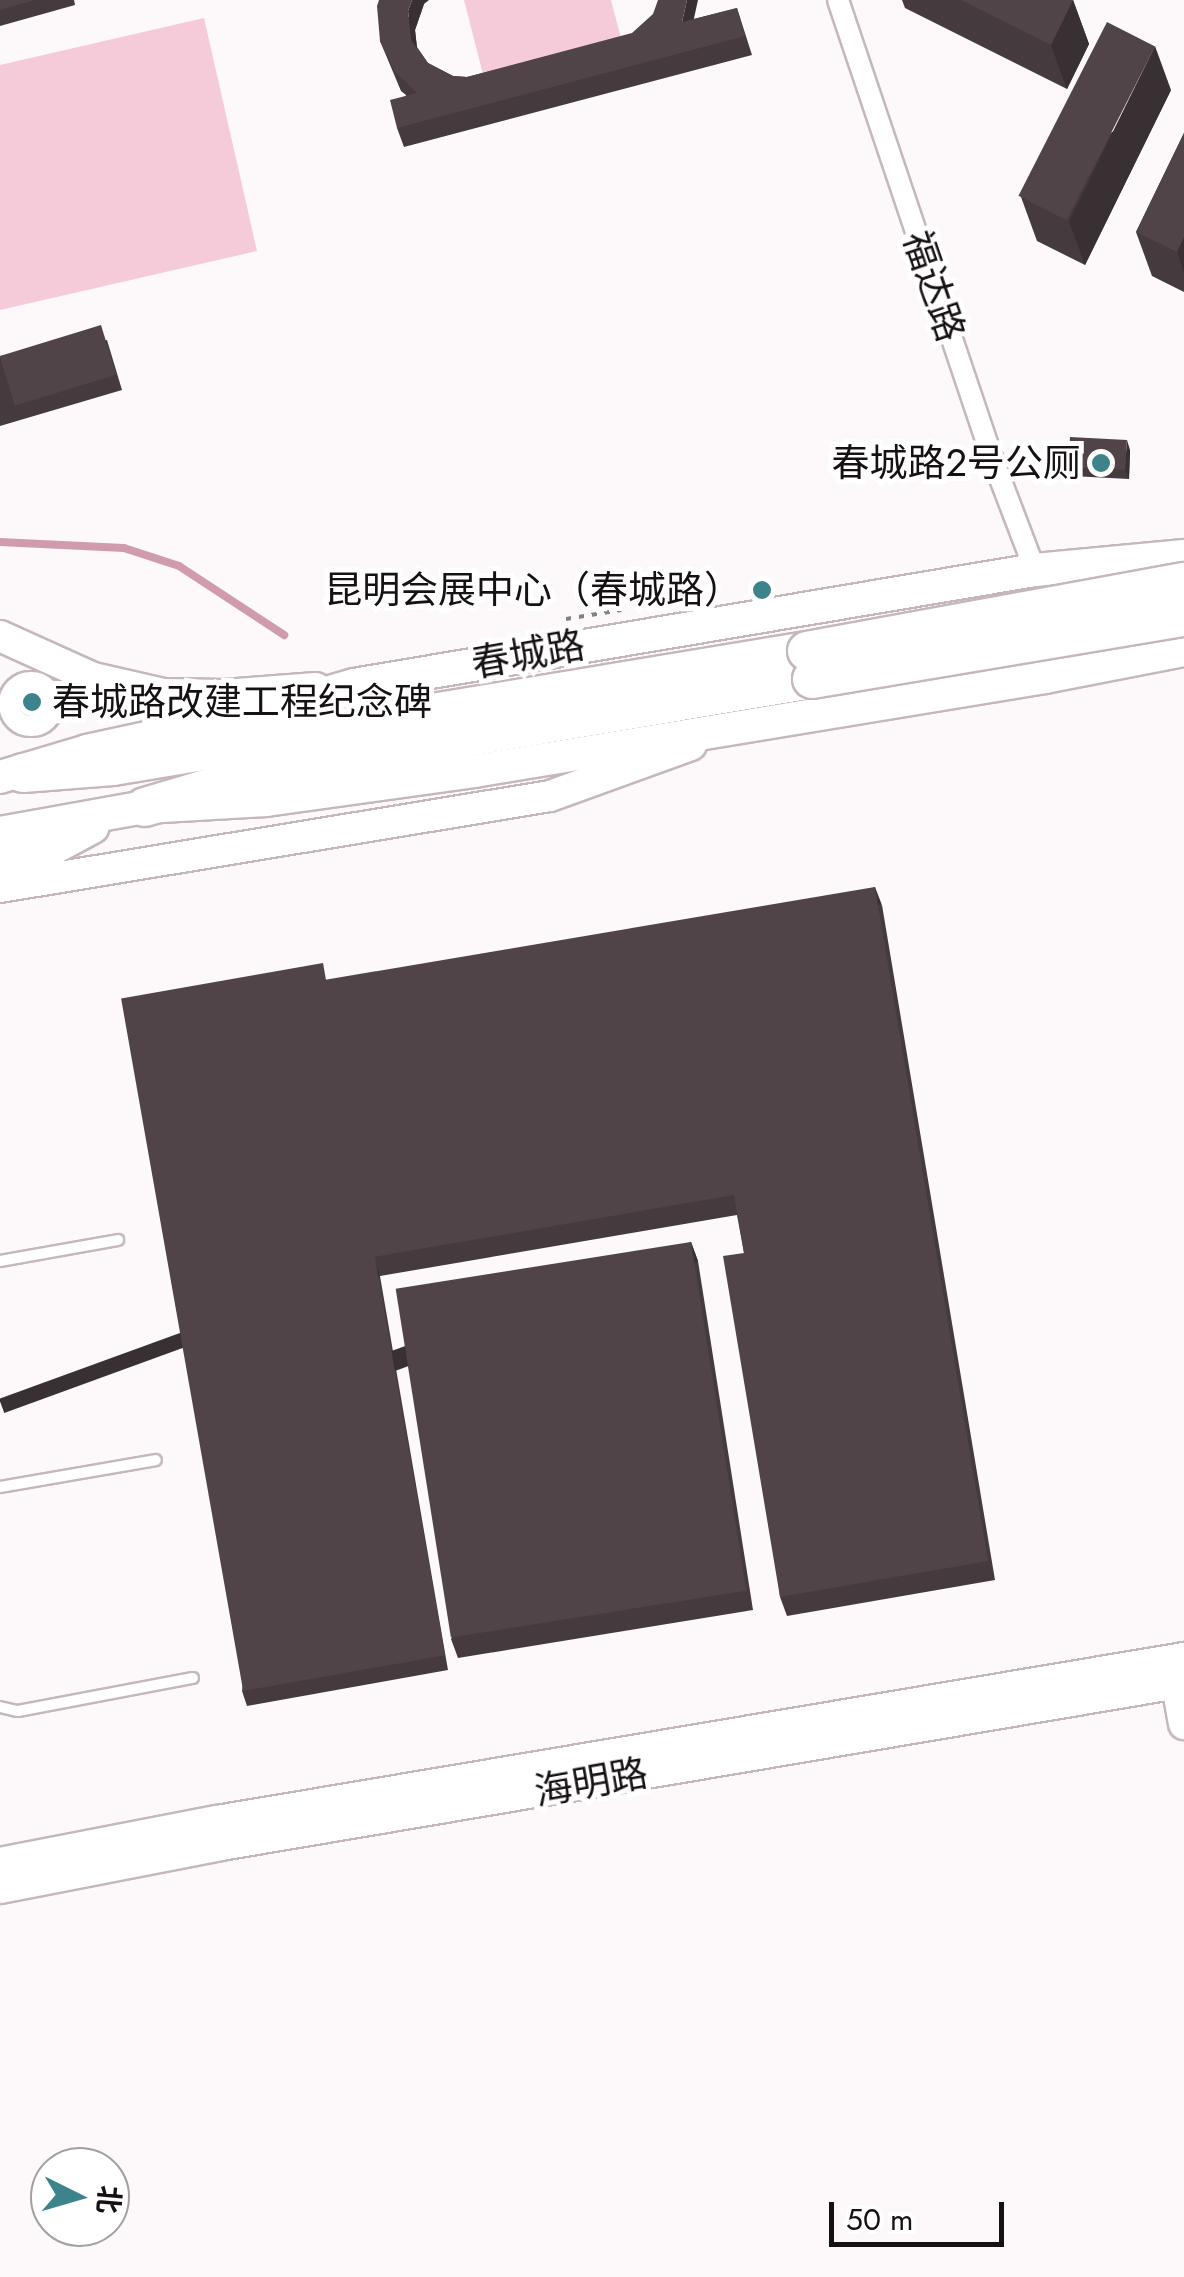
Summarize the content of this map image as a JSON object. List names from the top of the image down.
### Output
{
  "streets": {
    "main road": ["春城路"],
    "street": ["福达路", "海明路"]
  },
  "crossings": [
    ["福达路", "春城路"]
  ],
  "places": ["春城路2号公厕", "昆明会展中心（春城路）", "春城路改建工程纪念碑"],
  "scale_bar": "50 m",
  "north": "right"
}
